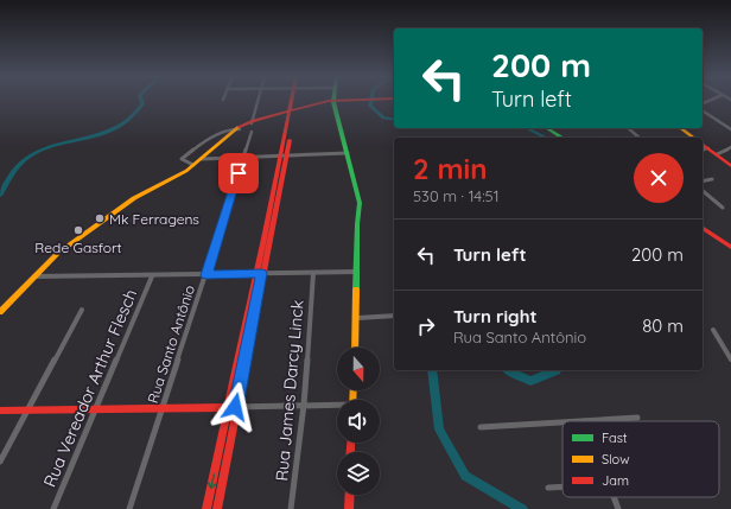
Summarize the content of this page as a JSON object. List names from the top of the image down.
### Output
{
  "streets": {
    "street": ["Rua Santo Antônio", "Rua Vereador Arthur Flesch", "Rua James Darcy Linck"]
  },
  "places": ["Mk Ferragens", "Rede Gasfort"],
  "legend": ["Fast", "Slow", "Jam"],
  "north": "bottom",
  "page": {
    "turn": ["200 m", "Turn left"],
    "heading": ["2 min", "530 m · 14:51"],
    "list": [
      {
        "name": "Turn left",
        "value": "200 m"
      },
      {
        "name": "Turn right",
        "note": "Rua Santo Antônio",
        "value": "80 m"
      }
    ]
  }
}
